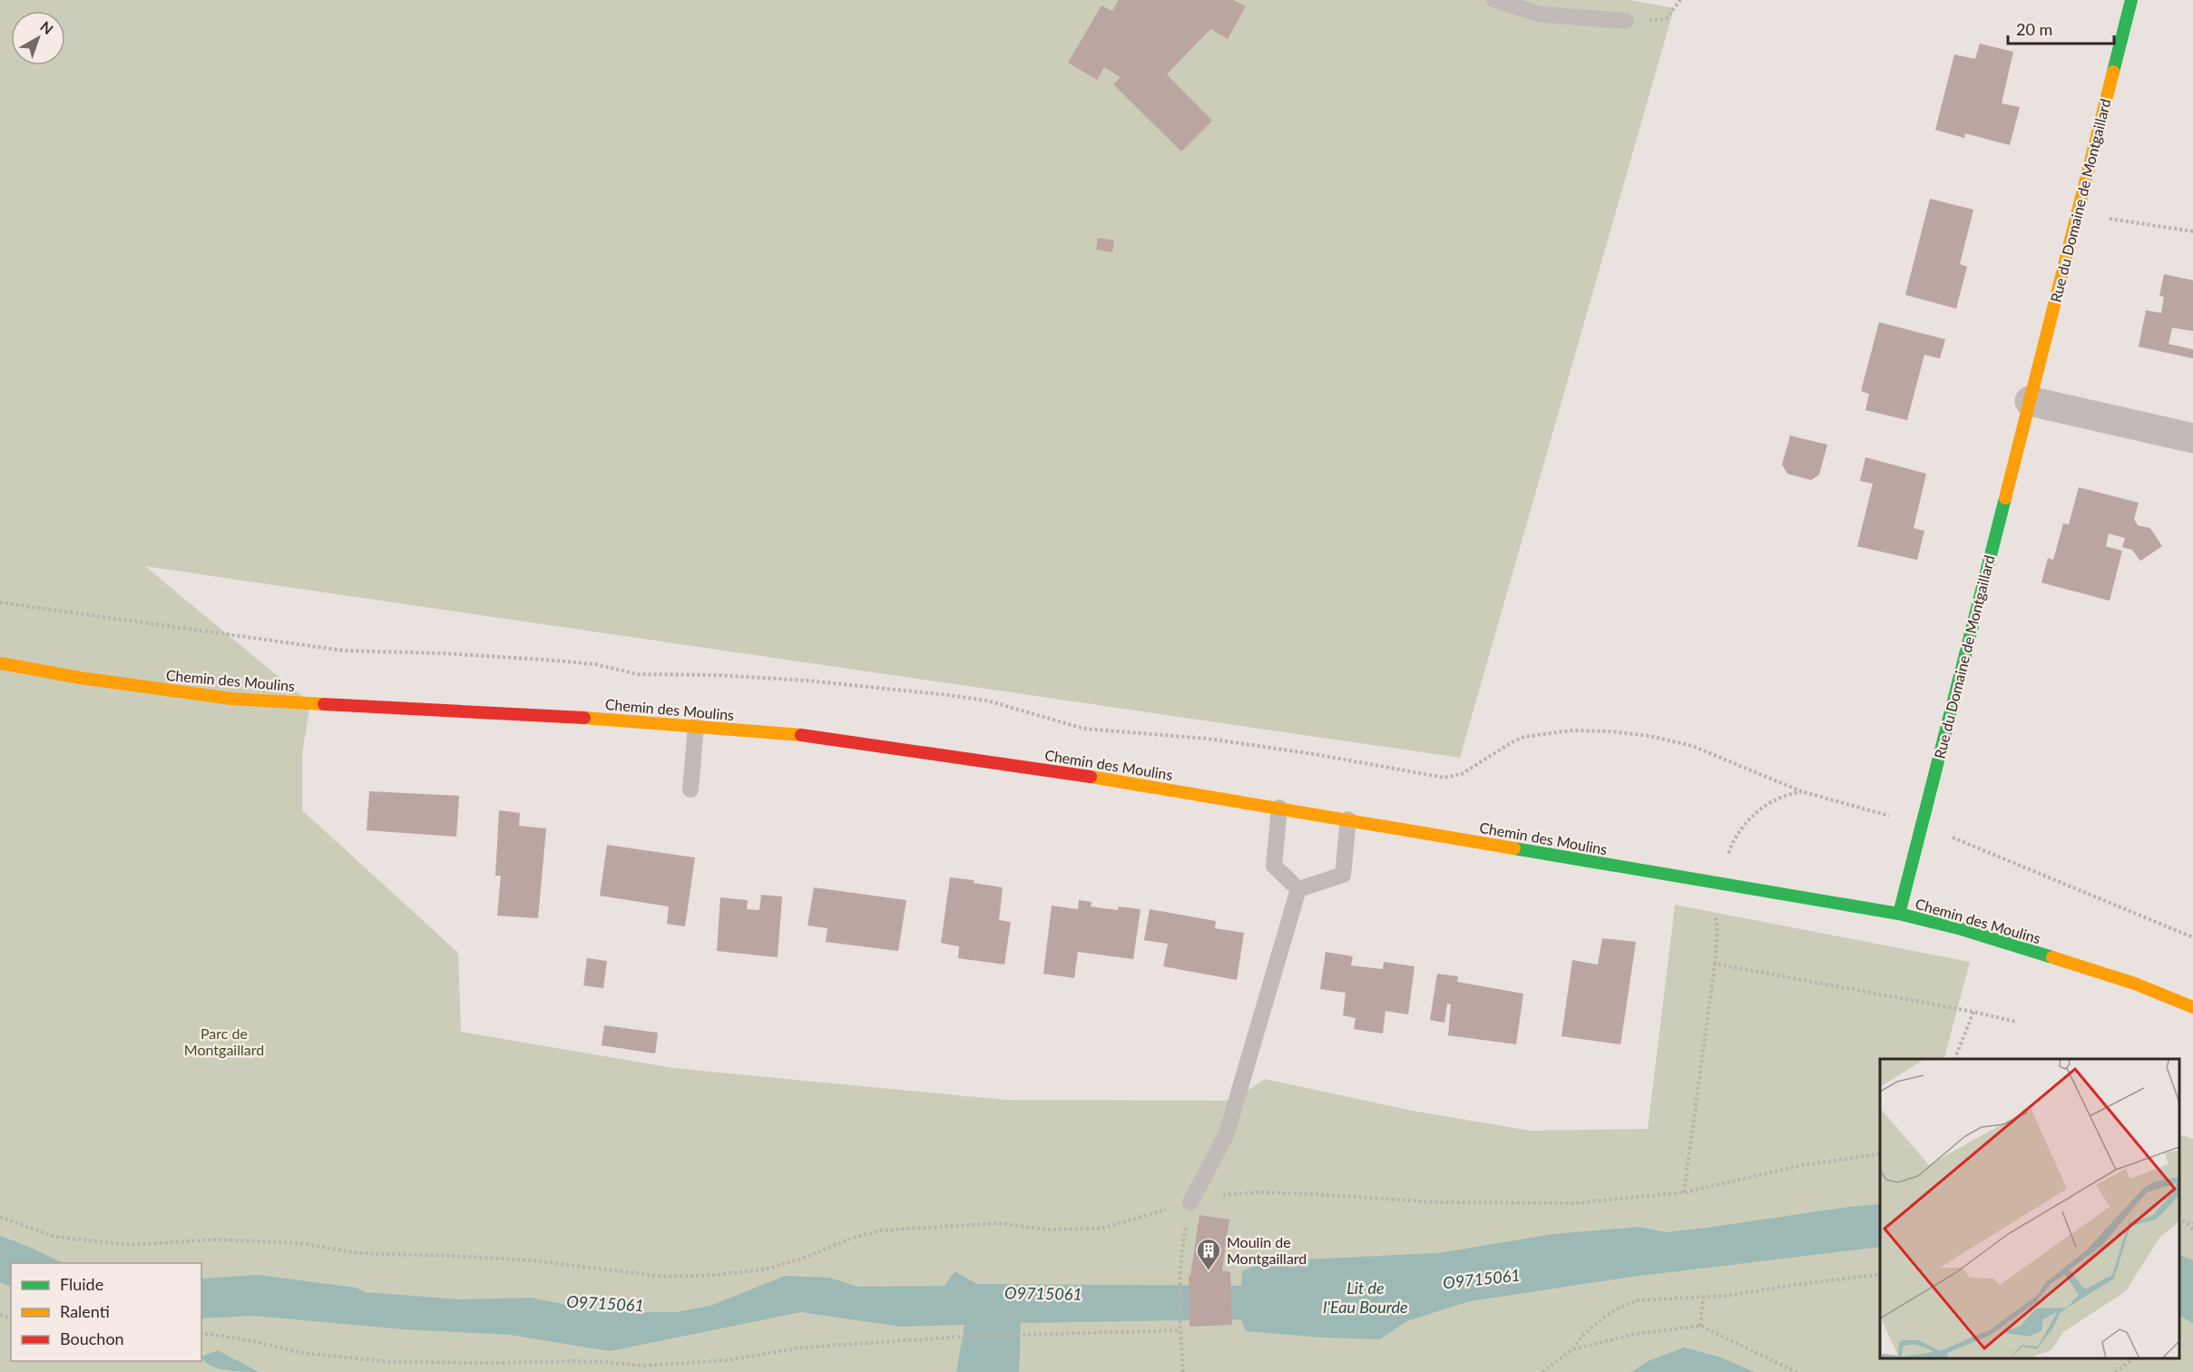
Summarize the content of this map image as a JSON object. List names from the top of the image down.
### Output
{
  "streets": {
    "street": ["Rue du Domaine de Montgaillard", "Chemin des Moulins"]
  },
  "crossings": [
    ["Rue du Domaine de Montgaillard", "Chemin des Moulins"]
  ],
  "water": ["O9715061", "Lit de l'Eau Bourde"],
  "parks": ["Parc de Montgaillard"],
  "places": {
    "building": ["Moulin de Montgaillard"]
  },
  "legend": ["Fluide", "Ralenti", "Bouchon"],
  "scale_bar": "20 m",
  "north": "top right"
}
